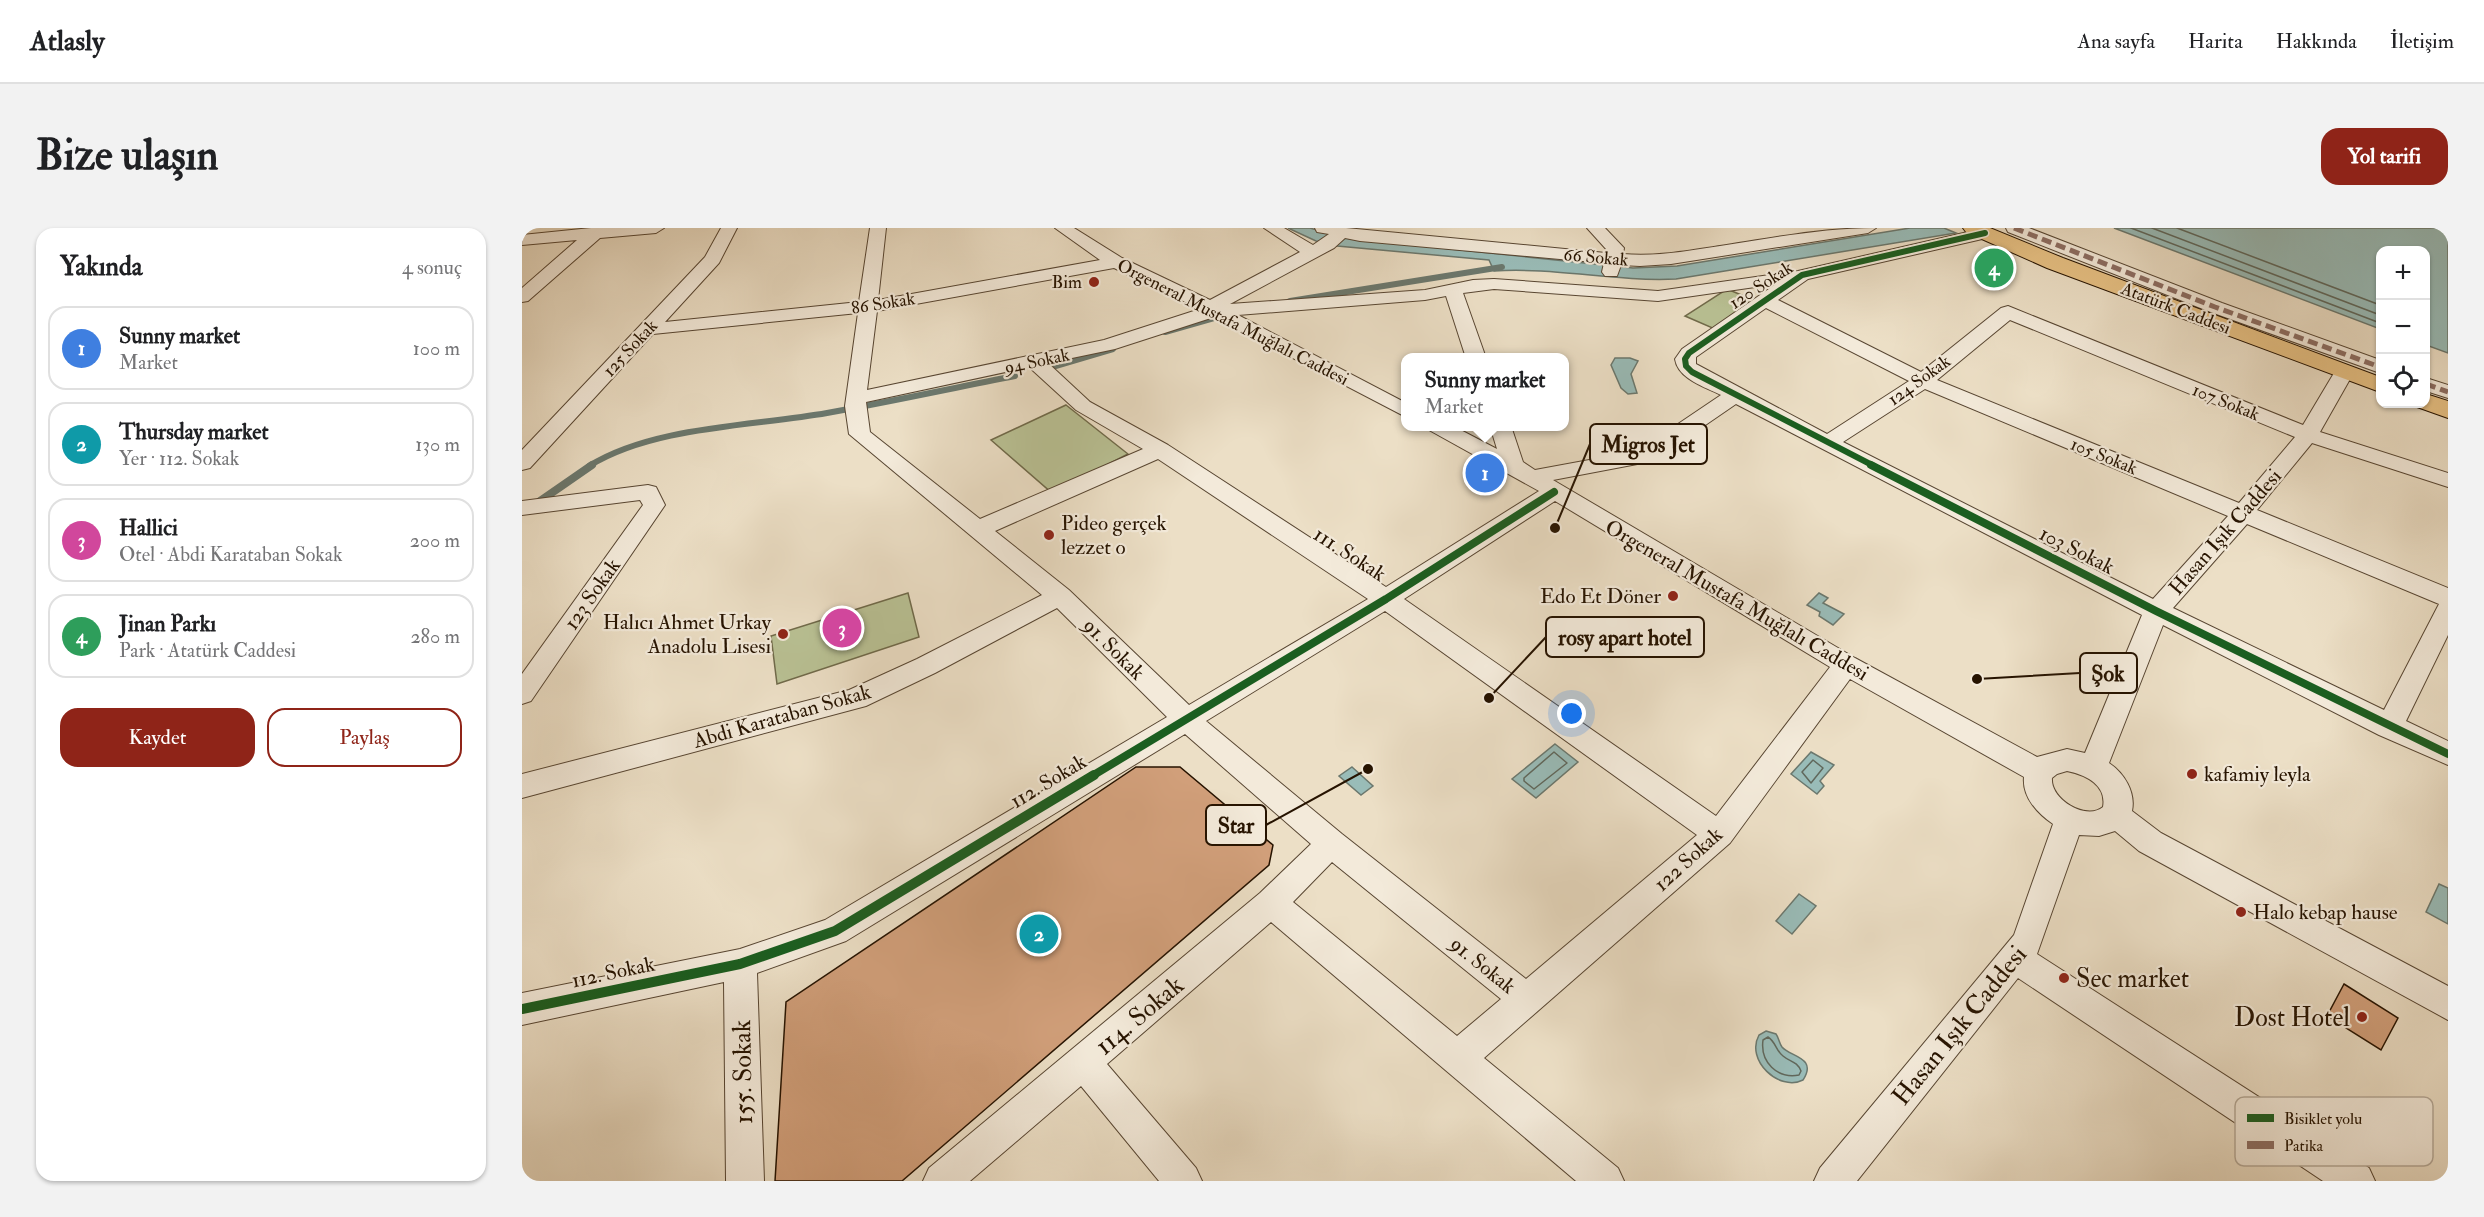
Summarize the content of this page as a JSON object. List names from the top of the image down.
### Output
{
  "streets": {
    "main road": ["Atatürk Caddesi"],
    "street": [
      "66 Sokak",
      "120 Sokak",
      "86 Sokak",
      "Orgeneral Mustafa Muğlalı Caddesi",
      "125 Sokak",
      "94 Sokak",
      "124 Sokak",
      "107 Sokak",
      "105 Sokak",
      "Hasan Işık Caddesi",
      "103 Sokak",
      "111. Sokak",
      "123 Sokak",
      "91. Sokak",
      "Abdi Karataban Sokak",
      "112. Sokak",
      "122 Sokak",
      "114. Sokak",
      "155. Sokak"
    ]
  },
  "crossings": [
    ["120 Sokak", "Atatürk Caddesi"],
    ["120 Sokak", "105 Sokak"],
    ["120 Sokak", "103 Sokak"],
    ["86 Sokak", "Orgeneral Mustafa Muğlalı Caddesi"],
    ["86 Sokak", "125 Sokak"],
    ["Atatürk Caddesi", "Hasan Işık Caddesi"],
    ["Orgeneral Mustafa Muğlalı Caddesi", "94 Sokak"],
    ["Orgeneral Mustafa Muğlalı Caddesi", "Hasan Işık Caddesi"],
    ["Orgeneral Mustafa Muğlalı Caddesi", "112. Sokak"],
    ["Orgeneral Mustafa Muğlalı Caddesi", "122 Sokak"],
    ["94 Sokak", "111. Sokak"],
    ["94 Sokak", "91. Sokak"],
    ["124 Sokak", "107 Sokak"],
    ["124 Sokak", "105 Sokak"],
    ["124 Sokak", "103 Sokak"],
    ["107 Sokak", "Hasan Işık Caddesi"],
    ["105 Sokak", "Hasan Işık Caddesi"],
    ["Hasan Işık Caddesi", "103 Sokak"],
    ["111. Sokak", "112. Sokak"],
    ["111. Sokak", "122 Sokak"],
    ["91. Sokak", "Abdi Karataban Sokak"],
    ["91. Sokak", "112. Sokak"],
    ["91. Sokak", "122 Sokak"],
    ["91. Sokak", "114. Sokak"],
    ["112. Sokak", "155. Sokak"]
  ],
  "places": [
    "Bim",
    "Migros Jet",
    "Pideo gerçek lezzet o",
    "Edo Et Döner",
    "Halıcı Ahmet Urkay Anadolu Lisesi",
    "Şok",
    "rosy apart hotel",
    "Star",
    "kafamiy leyla",
    "Halo kebap hause",
    "Sec market",
    "Dost Hotel"
  ],
  "legend": ["Bisiklet yolu", "Patika"],
  "page": {
    "header": "Atlasly",
    "nav": [
      "Ana sayfa",
      "Harita",
      "Hakkında",
      "İletişim"
    ],
    "buttons": [
      "Yol tarifi",
      ["Kaydet", "Paylaş"]
    ],
    "title": "Bize ulaşın",
    "heading": ["Yakında", "4 sonuç"],
    "map_buttons": ["+", "−"],
    "pins": [
      "4",
      "1",
      "3",
      "2"
    ],
    "list": [
      {
        "mark": "1",
        "name": "Sunny market",
        "note": "Market",
        "value": "100 m"
      },
      {
        "mark": "2",
        "name": "Thursday market",
        "note": "Yer · 112. Sokak",
        "value": "130 m"
      },
      {
        "mark": "3",
        "name": "Hallici",
        "note": "Otel · Abdi Karataban Sokak",
        "value": "200 m"
      },
      {
        "mark": "4",
        "name": "Jinan Parkı",
        "note": "Park · Atatürk Caddesi",
        "value": "280 m"
      }
    ],
    "popup": ["Sunny market", "Market"]
  }
}
